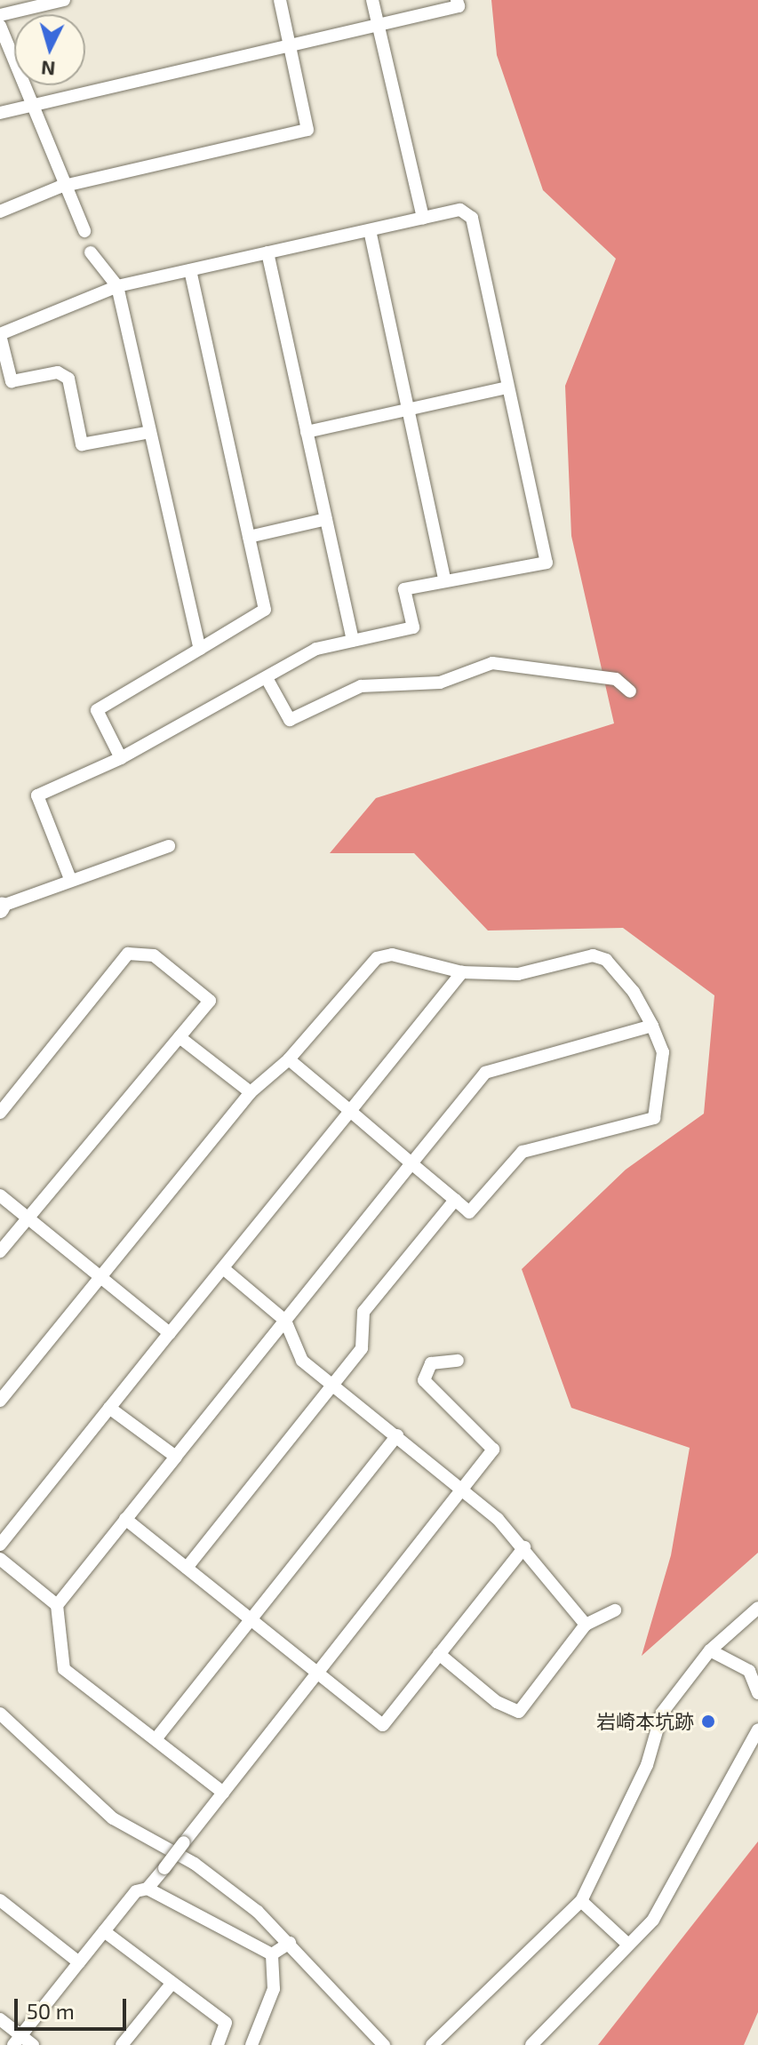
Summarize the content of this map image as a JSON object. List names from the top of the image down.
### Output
{
  "places": ["岩崎本坑跡"],
  "scale_bar": "50 m",
  "north": "bottom"
}
